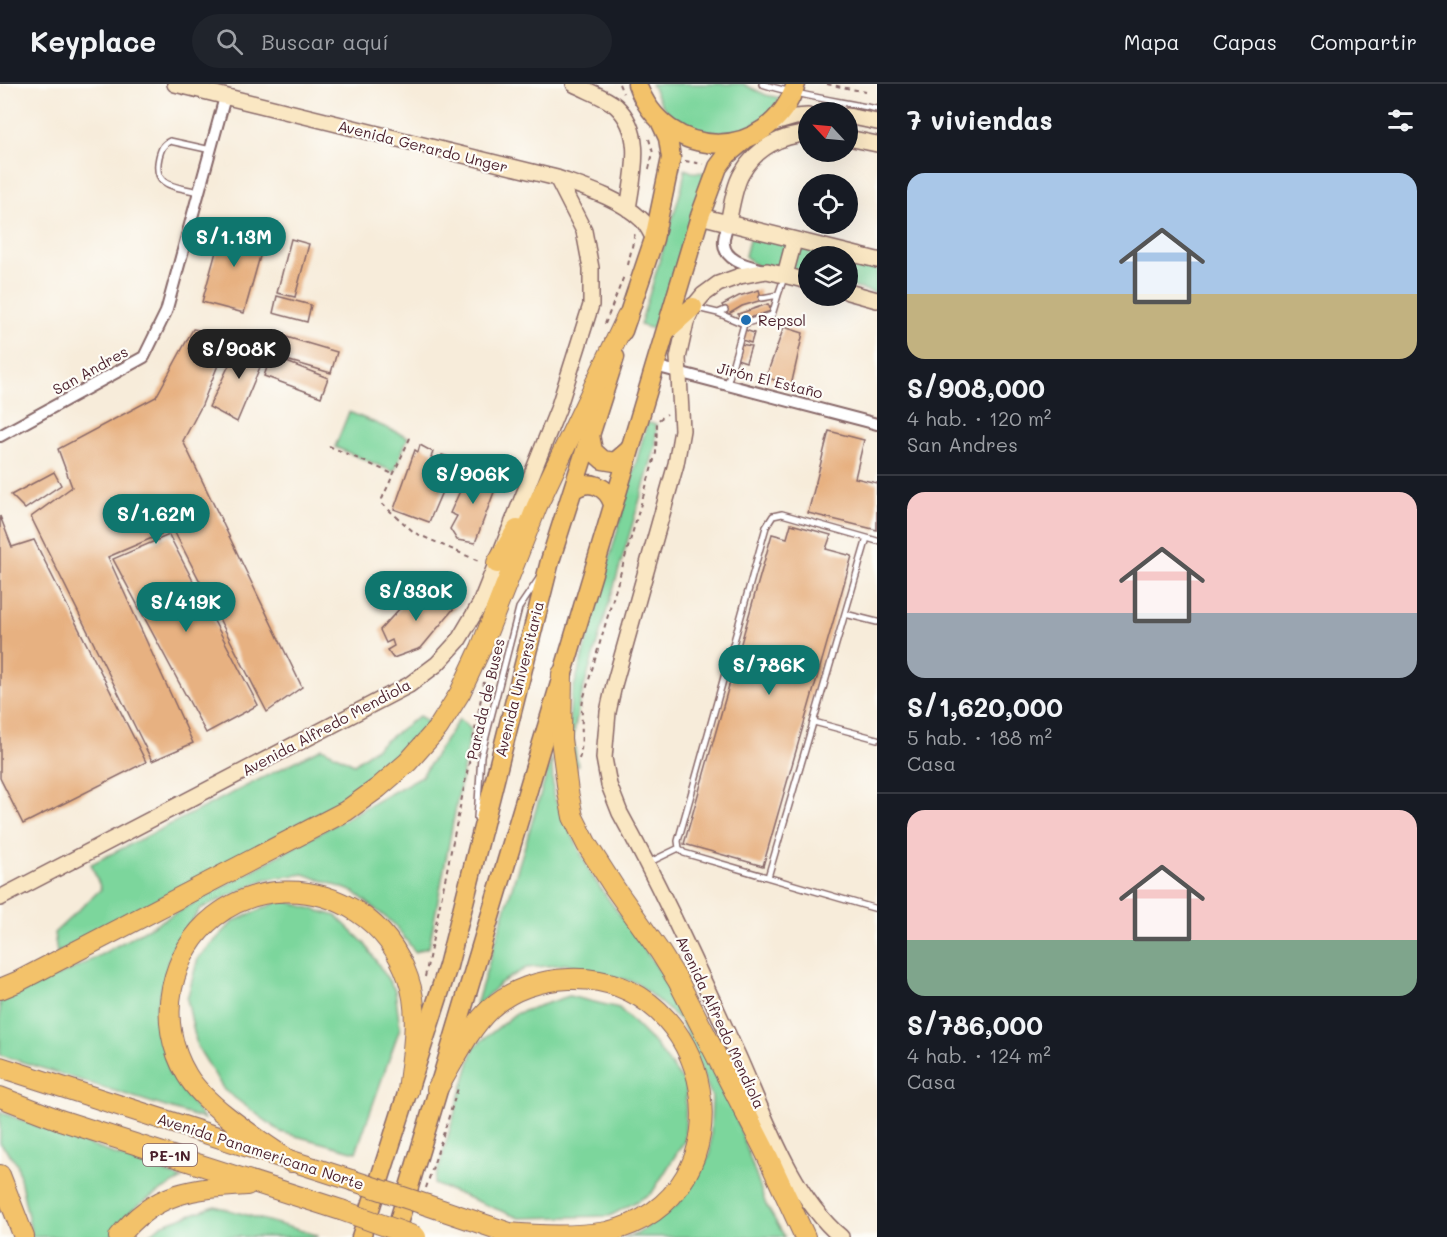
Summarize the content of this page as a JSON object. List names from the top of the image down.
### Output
{
  "streets": {
    "highway": ["Avenida Panamericana Norte", "PE-1N"],
    "main road": ["Avenida Universitaria"],
    "street": [
      "Avenida Gerardo Unger",
      "San Andres",
      "Jirón El Estaño",
      "Avenida Alfredo Mendiola"
    ]
  },
  "crossings": [
    ["Avenida Gerardo Unger", "San Andres"],
    ["Avenida Gerardo Unger", "Avenida Universitaria"],
    ["Avenida Gerardo Unger", "Avenida Alfredo Mendiola"],
    ["Jirón El Estaño", "Avenida Alfredo Mendiola"]
  ],
  "places": ["Repsol"],
  "north": "top left",
  "page": {
    "header": "Keyplace",
    "search": "Buscar aquí",
    "nav": ["Mapa", "Capas", "Compartir"],
    "heading": "7 viviendas",
    "list": [
      {
        "name": "S/908,000",
        "note": "4 hab. · 120 m² · San Andres"
      },
      {
        "name": "S/1,620,000",
        "note": "5 hab. · 188 m² · Casa"
      },
      {
        "name": "S/786,000",
        "note": "4 hab. · 124 m² · Casa"
      }
    ],
    "price": [
      "S/1.13M",
      "S/908K",
      "S/906K",
      "S/1.62M",
      "S/330K",
      "S/419K",
      "S/786K"
    ]
  }
}
